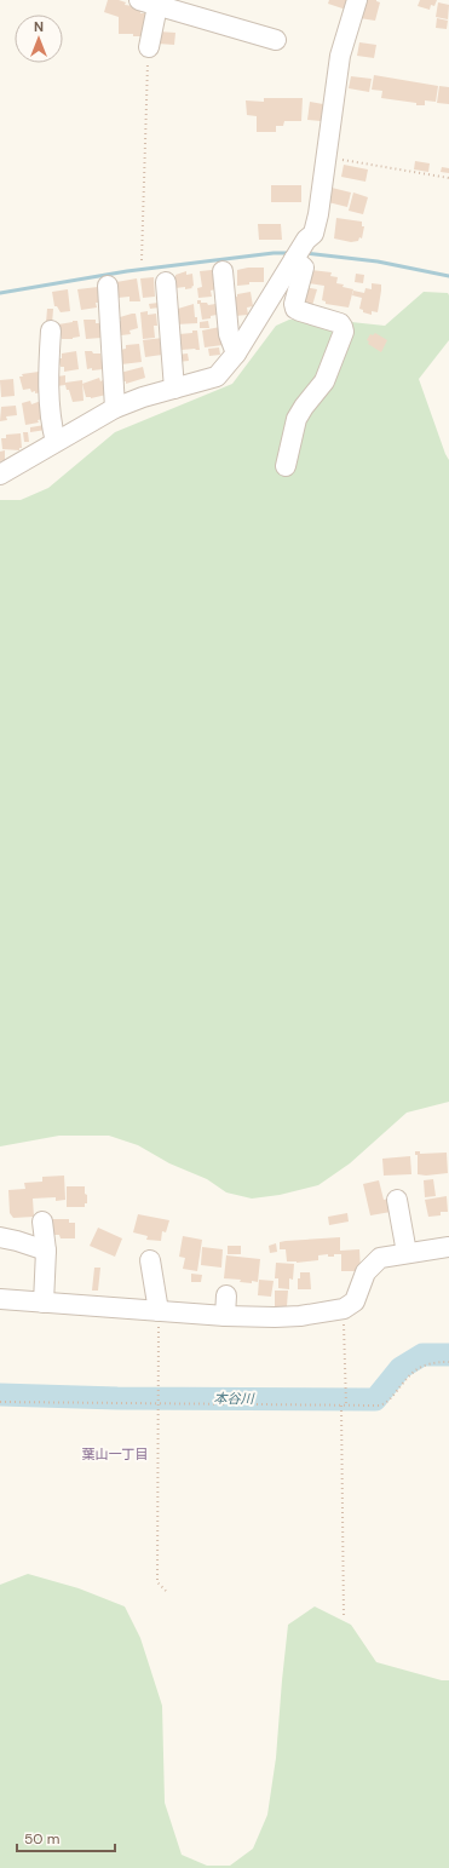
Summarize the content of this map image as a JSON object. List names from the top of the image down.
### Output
{
  "districts": ["葉山一丁目"],
  "water": ["本谷川"],
  "scale_bar": "50 m",
  "north": "top"
}
